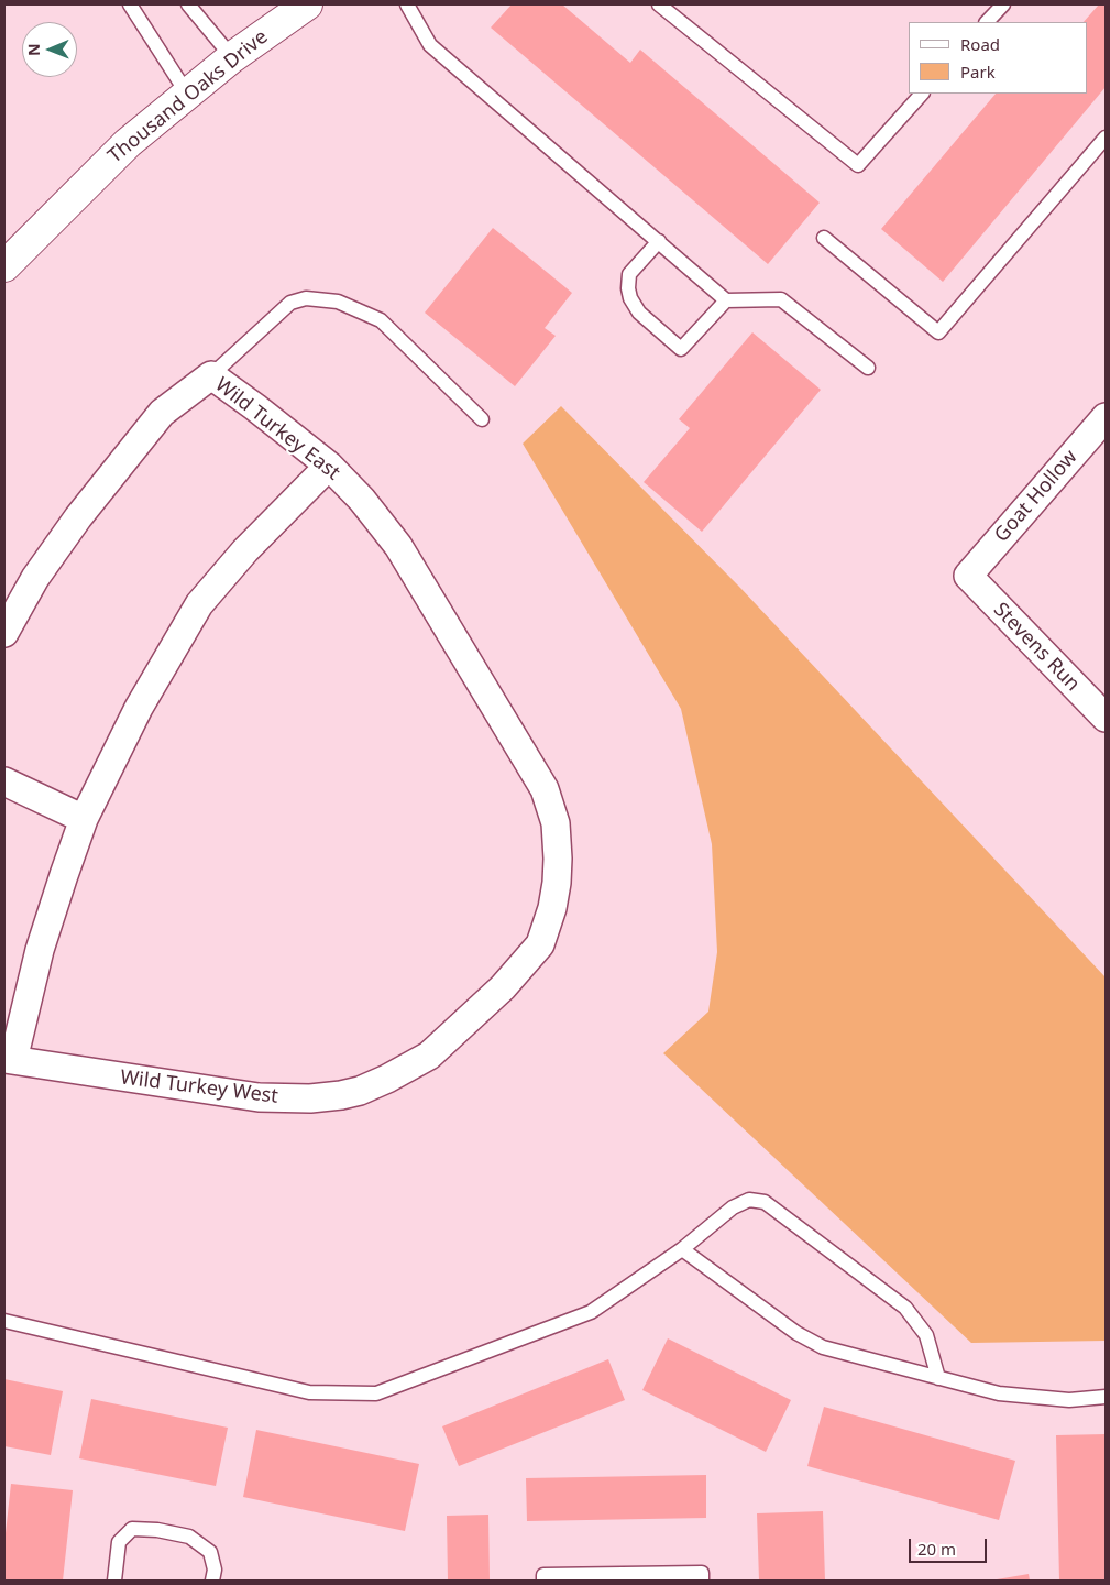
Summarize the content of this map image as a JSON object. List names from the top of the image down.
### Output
{
  "streets": {
    "main road": ["Thousand Oaks Drive"],
    "street": [
      "Wild Turkey East",
      "Goat Hollow",
      "Stevens Run",
      "Wild Turkey West"
    ]
  },
  "crossings": [
    ["Wild Turkey East", "Wild Turkey West"],
    ["Goat Hollow", "Stevens Run"]
  ],
  "legend": ["Road", "Park"],
  "scale_bar": "20 m",
  "north": "left"
}
